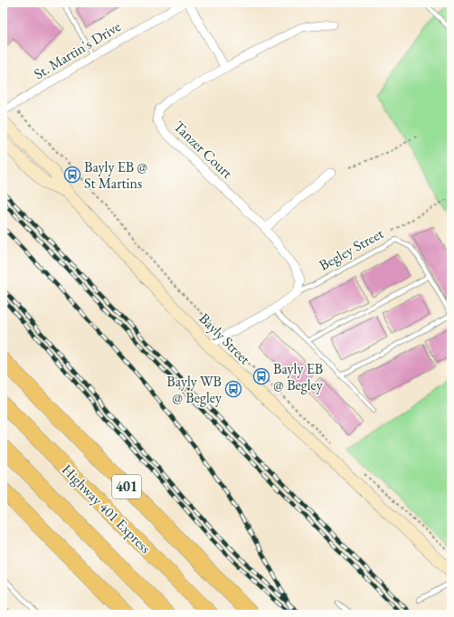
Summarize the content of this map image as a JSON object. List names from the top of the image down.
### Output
{
  "streets": {
    "highway": ["401", "Highway 401 Express"],
    "main road": ["Bayly Street"],
    "street": ["St. Martin's Drive", "Tanzer Court", "Begley Street"]
  },
  "crossings": [
    ["Tanzer Court", "Begley Street"],
    ["Begley Street", "Bayly Street"]
  ],
  "places": {
    "bus stop": ["Bayly EB @ St Martins", "Bayly EB @ Begley", "Bayly WB @ Begley"]
  }
}
